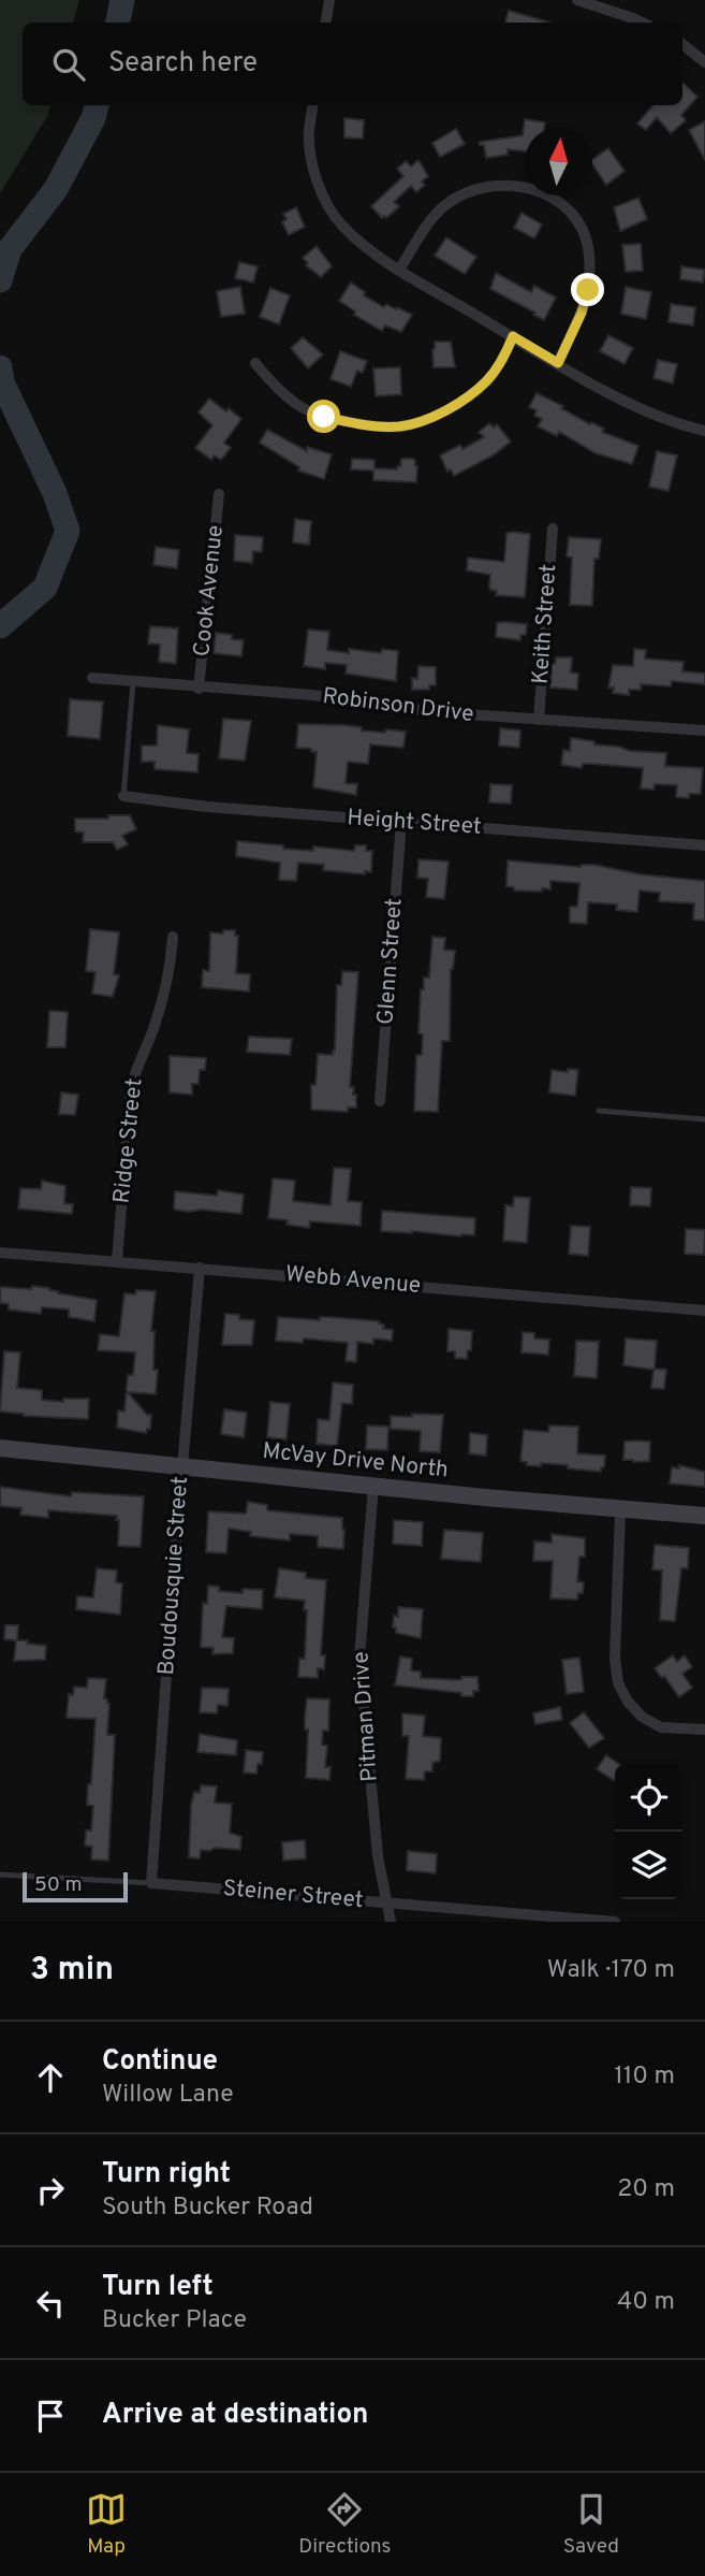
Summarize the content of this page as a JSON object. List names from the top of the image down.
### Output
{
  "streets": {
    "street": [
      "Cook Avenue",
      "Keith Street",
      "Robinson Drive",
      "Height Street",
      "Glenn Street",
      "Ridge Street",
      "Webb Avenue",
      "McVay Drive North",
      "Boudousquie Street",
      "Pitman Drive",
      "Steiner Street"
    ]
  },
  "crossings": [
    ["Cook Avenue", "Robinson Drive"],
    ["Keith Street", "Robinson Drive"],
    ["Height Street", "Glenn Street"],
    ["Ridge Street", "Webb Avenue"],
    ["Webb Avenue", "Boudousquie Street"],
    ["McVay Drive North", "Boudousquie Street"],
    ["McVay Drive North", "Pitman Drive"],
    ["Boudousquie Street", "Steiner Street"],
    ["Pitman Drive", "Steiner Street"]
  ],
  "scale_bar": "50 m",
  "north": "top",
  "page": {
    "search": "Search here",
    "scale": "50 m",
    "heading": ["3 min", "Walk · 170 m"],
    "list": [
      ["Continue", "Willow Lane", "110 m"],
      ["Turn right", "South Bucker Road", "20 m"],
      ["Turn left", "Bucker Place", "40 m"],
      "Arrive at destination"
    ],
    "nav": ["Map", "Directions", "Saved"]
  }
}
